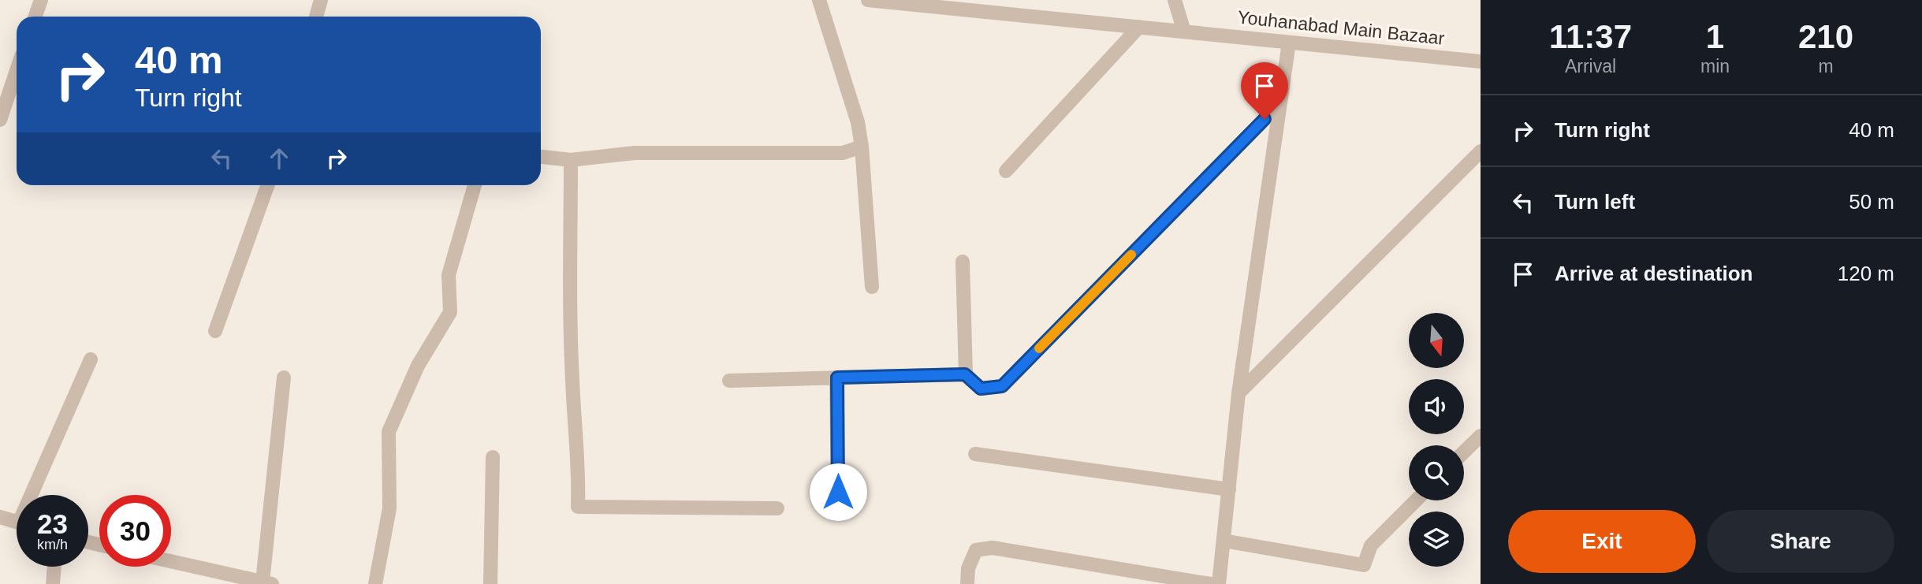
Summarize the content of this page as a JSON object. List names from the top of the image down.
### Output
{
  "streets": {
    "street": ["Youhanabad Main Bazaar"]
  },
  "north": "bottom",
  "page": {
    "eta": [
      "11:37",
      "Arrival",
      "1",
      "min",
      "210",
      "m"
    ],
    "turn": ["40 m", "Turn right"],
    "list": [
      {
        "name": "Turn right",
        "value": "40 m"
      },
      {
        "name": "Turn left",
        "value": "50 m"
      },
      {
        "name": "Arrive at destination",
        "value": "120 m"
      }
    ],
    "speed": "23 km/h",
    "limit": "30",
    "buttons": ["Exit", "Share"]
  }
}
